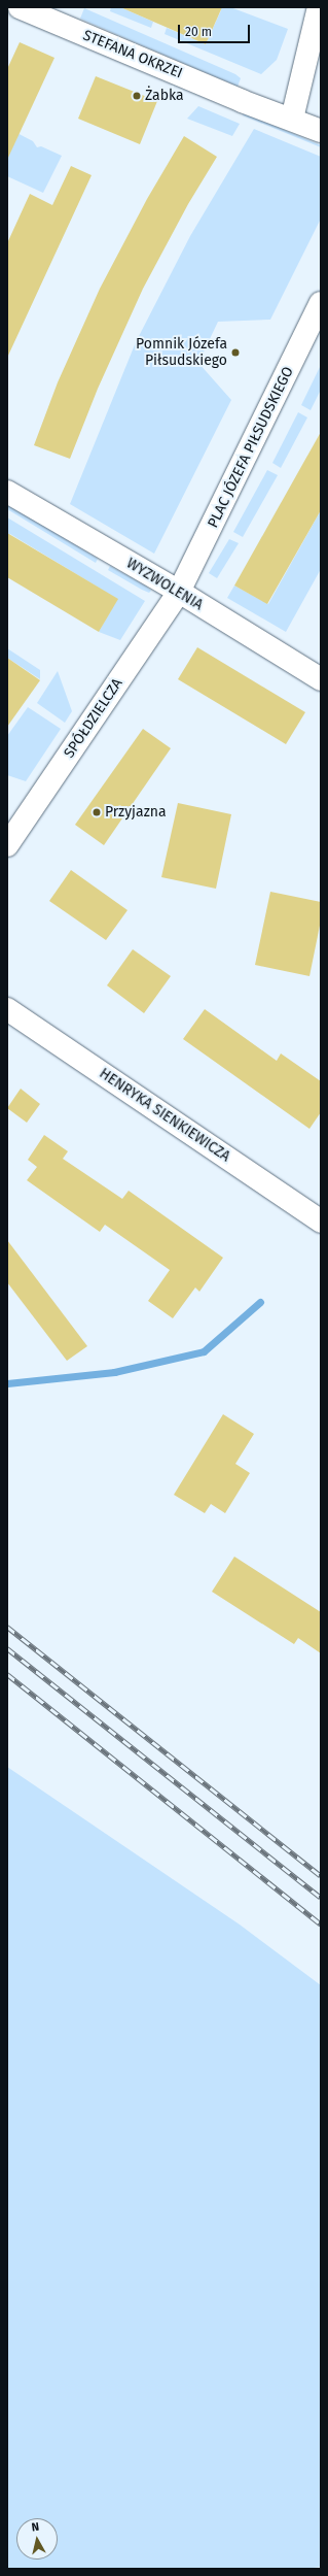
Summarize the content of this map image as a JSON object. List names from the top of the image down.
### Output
{
  "streets": {
    "street": [
      "STEFANA OKRZEI",
      "PLAC JÓZEFA PIŁSUDSKIEGO",
      "WYZWOLENIA",
      "SPÓŁDZIELCZA",
      "HENRYKA SIENKIEWICZA"
    ]
  },
  "crossings": [
    ["PLAC JÓZEFA PIŁSUDSKIEGO", "WYZWOLENIA"],
    ["PLAC JÓZEFA PIŁSUDSKIEGO", "SPÓŁDZIELCZA"],
    ["WYZWOLENIA", "SPÓŁDZIELCZA"]
  ],
  "places": ["Żabka", "Pomnik Józefa Piłsudskiego", "Przyjazna"],
  "scale_bar": "20 m",
  "north": "top"
}
